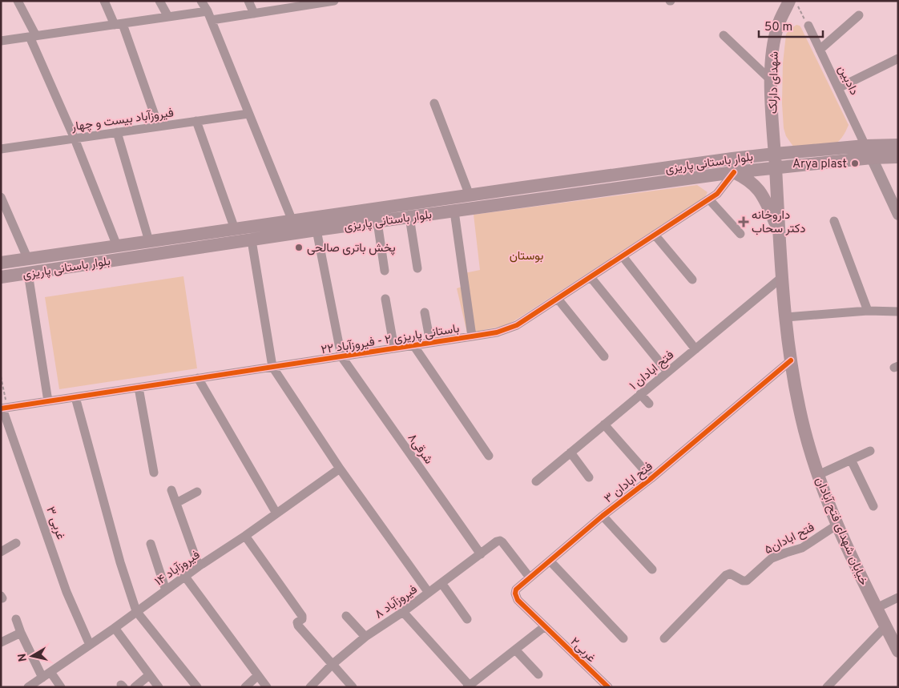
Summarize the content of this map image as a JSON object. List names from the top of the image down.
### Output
{
  "streets": {
    "main road": ["شهدای دارلک", "بلوار باستانی پاریزی", "خیابان شهدای فتح آبادان"],
    "street": [
      "دادبین",
      "فیروزآباد بیست و چهار",
      "باستانی پاریزی ۲ - فیروزآباد ۲۲",
      "فتح ابادان ۱",
      "شرقی۸",
      "فتح ابادان ۳",
      "غربی ۳",
      "فتح ابادان۵",
      "فیروزآباد ۱۴",
      "فیروزآباد ۸",
      "غربی۲"
    ]
  },
  "crossings": [
    ["دادبین", "بلوار باستانی پاریزی"],
    ["شهدای دارلک", "بلوار باستانی پاریزی"],
    ["شهدای دارلک", "خیابان شهدای فتح آبادان"],
    ["بلوار باستانی پاریزی", "باستانی پاریزی ۲ - فیروزآباد ۲۲"],
    ["بلوار باستانی پاریزی", "خیابان شهدای فتح آبادان"],
    ["باستانی پاریزی ۲ - فیروزآباد ۲۲", "شرقی۸"],
    ["باستانی پاریزی ۲ - فیروزآباد ۲۲", "غربی ۳"],
    ["فتح ابادان ۱", "خیابان شهدای فتح آبادان"],
    ["شرقی۸", "فیروزآباد ۸"],
    ["فتح ابادان ۳", "خیابان شهدای فتح آبادان"],
    ["فتح ابادان ۳", "فیروزآباد ۸"],
    ["فتح ابادان ۳", "غربی۲"],
    ["غربی ۳", "فیروزآباد ۱۴"],
    ["خیابان شهدای فتح آبادان", "فتح ابادان۵"]
  ],
  "parks": ["بوستان"],
  "places": {
    "other": ["Arya plast", "پخش باتری صالحی"],
    "health": ["داروخانه دکتر سحاب"]
  },
  "scale_bar": "50 m",
  "north": "left"
}
